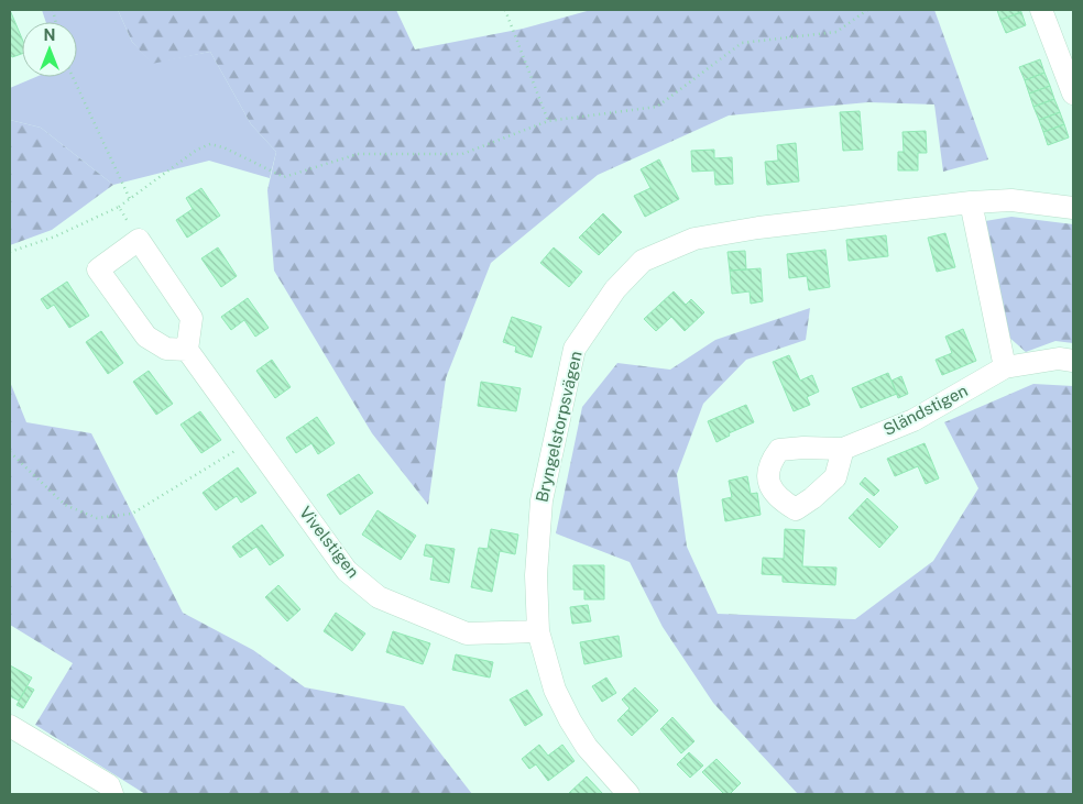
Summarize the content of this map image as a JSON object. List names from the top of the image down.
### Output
{
  "streets": {
    "street": ["Sländstigen", "Bryngelstorpsvägen", "Vivelstigen"]
  },
  "crossings": [
    ["Bryngelstorpsvägen", "Vivelstigen"]
  ],
  "north": "top"
}
